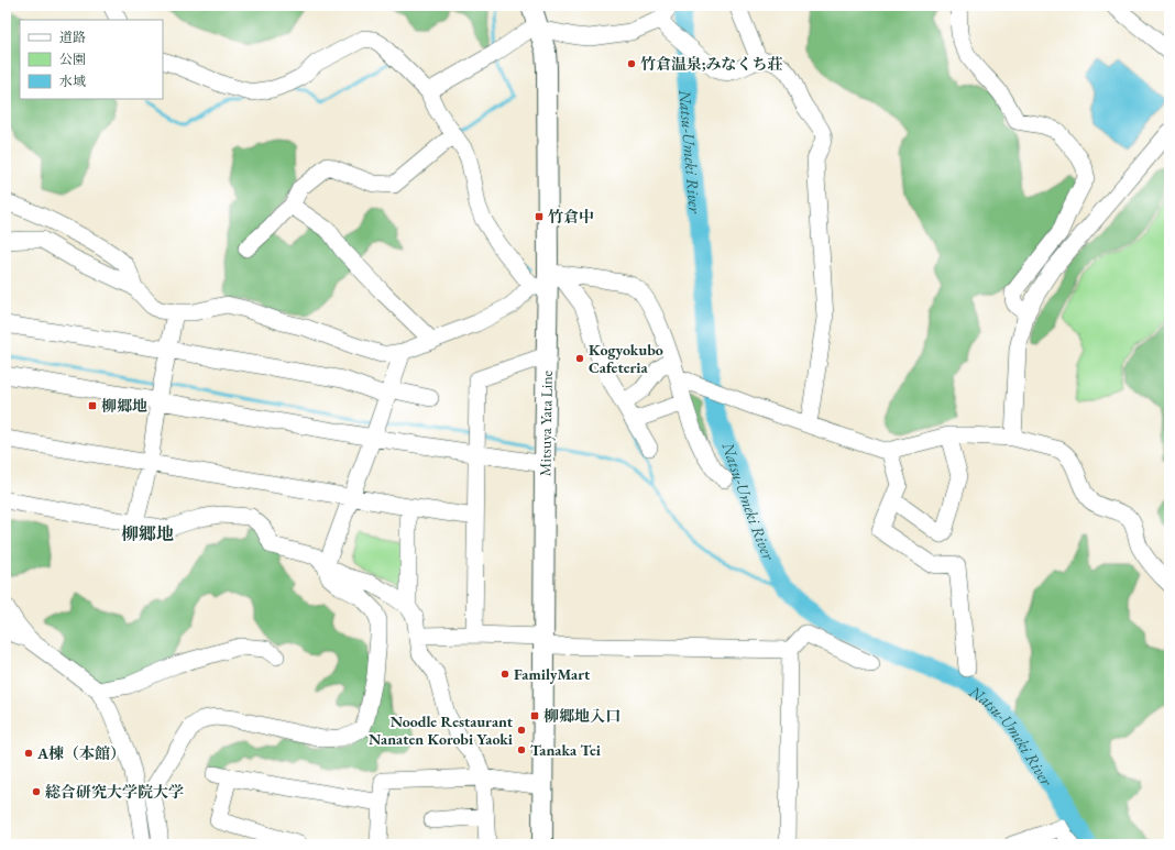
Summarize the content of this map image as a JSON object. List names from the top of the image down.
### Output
{
  "streets": {
    "main road": ["Mitsuya Yata Line"]
  },
  "districts": ["柳郷地"],
  "water": ["Natsu-Umeki River"],
  "places": {
    "other": [
      "竹倉温泉;みなくち荘",
      "Kogyokubo Cafeteria",
      "FamilyMart",
      "Noodle Restaurant Nanaten Korobi Yaoki",
      "Tanaka Tei",
      "A棟（本館）",
      "総合研究大学院大学"
    ],
    "transit": ["竹倉中", "柳郷地", "柳郷地入口"]
  },
  "legend": ["道路", "公園", "水域"]
}
